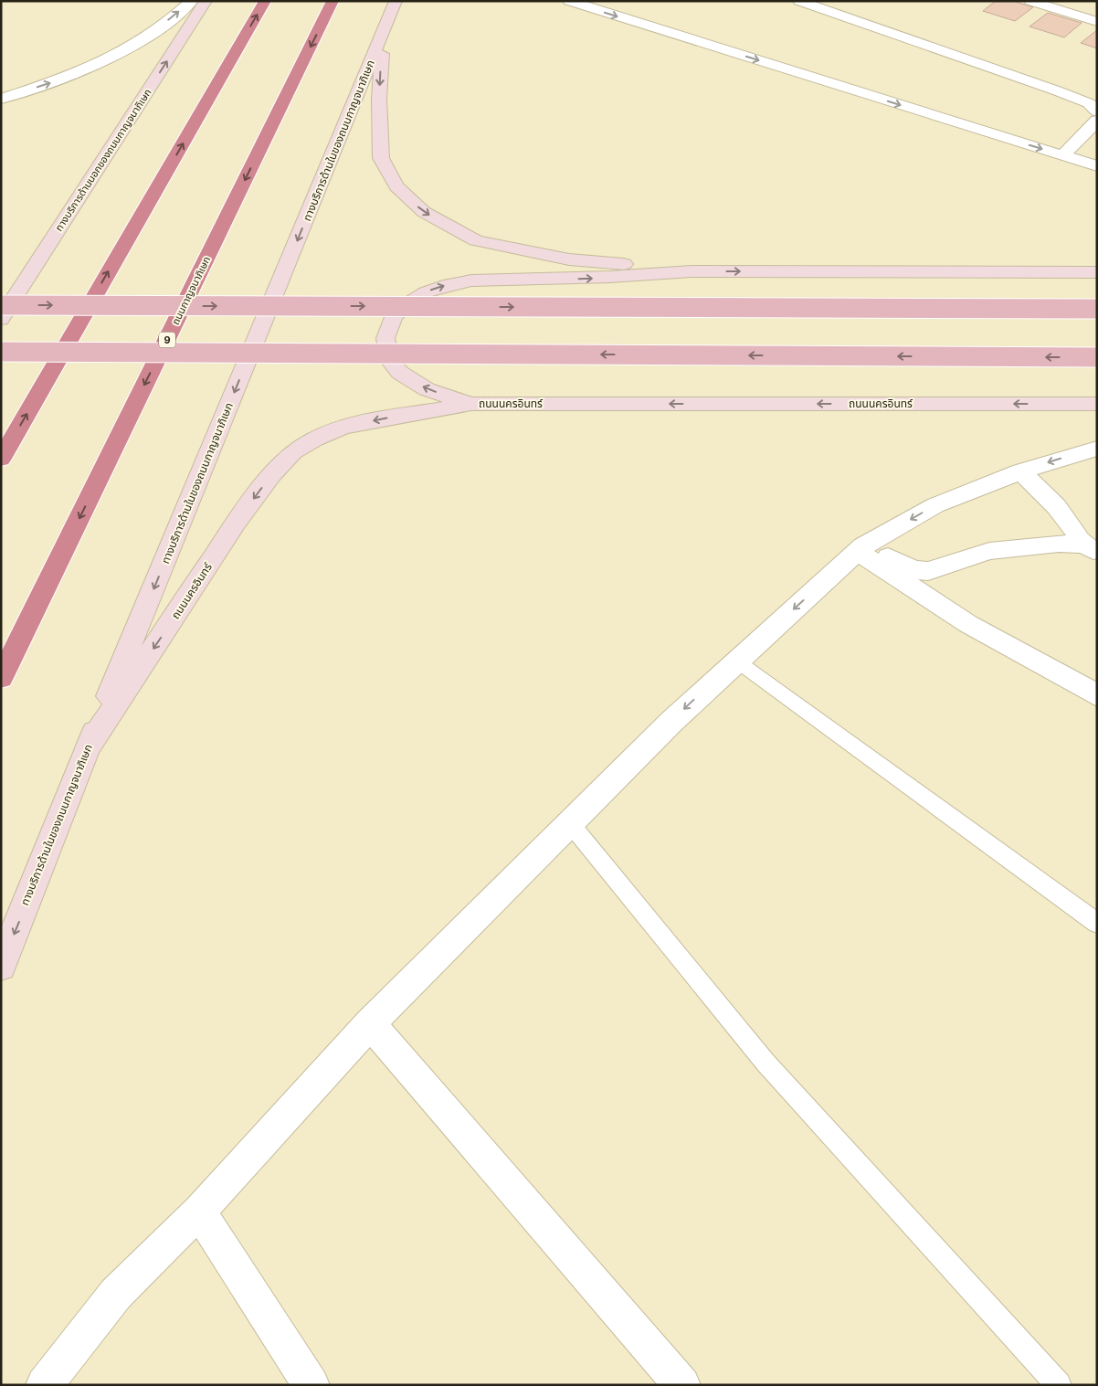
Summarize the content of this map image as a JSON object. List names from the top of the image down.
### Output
{
  "streets": {
    "highway": ["ถนนกาญจนาภิเษก", "9"],
    "main road": ["ทางบริการด้านในของถนนกาญจนาภิเษก", "ทางบริการด้านนอกของถนนกาญจนาภิเษก", "ถนนนครอินทร์"]
  },
  "crossings": [
    ["ทางบริการด้านในของถนนกาญจนาภิเษก", "ถนนนครอินทร์"]
  ],
  "one_way": ["ทางบริการด้านในของถนนกาญจนาภิเษก", "ทางบริการด้านนอกของถนนกาญจนาภิเษก"]
}
